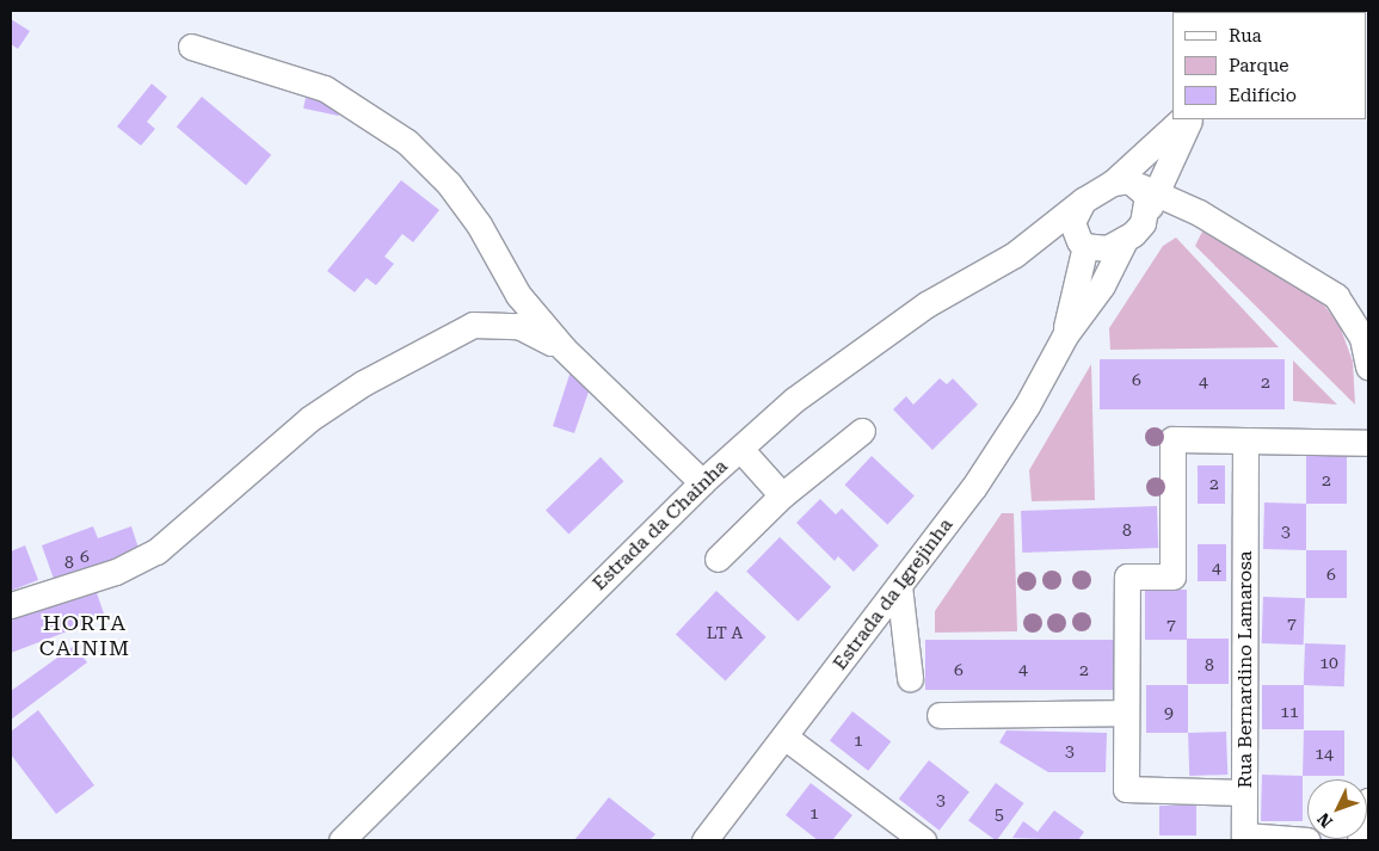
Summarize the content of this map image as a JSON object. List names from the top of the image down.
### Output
{
  "streets": {
    "street": ["Estrada da Chainha", "Estrada da Igrejinha", "Rua Bernardino Lamarosa"]
  },
  "districts": ["HORTA CAINIM"],
  "house_numbers": [
    "6",
    "4",
    "2",
    "2",
    "2",
    "8",
    "3",
    "6",
    "8",
    "4",
    "6",
    "7",
    "7",
    "LT A",
    "10",
    "8",
    "4",
    "6",
    "2",
    "11",
    "9",
    "1",
    "3",
    "14",
    "3",
    "1",
    "5"
  ],
  "legend": ["Rua", "Parque", "Edifício"],
  "north": "bottom left"
}
